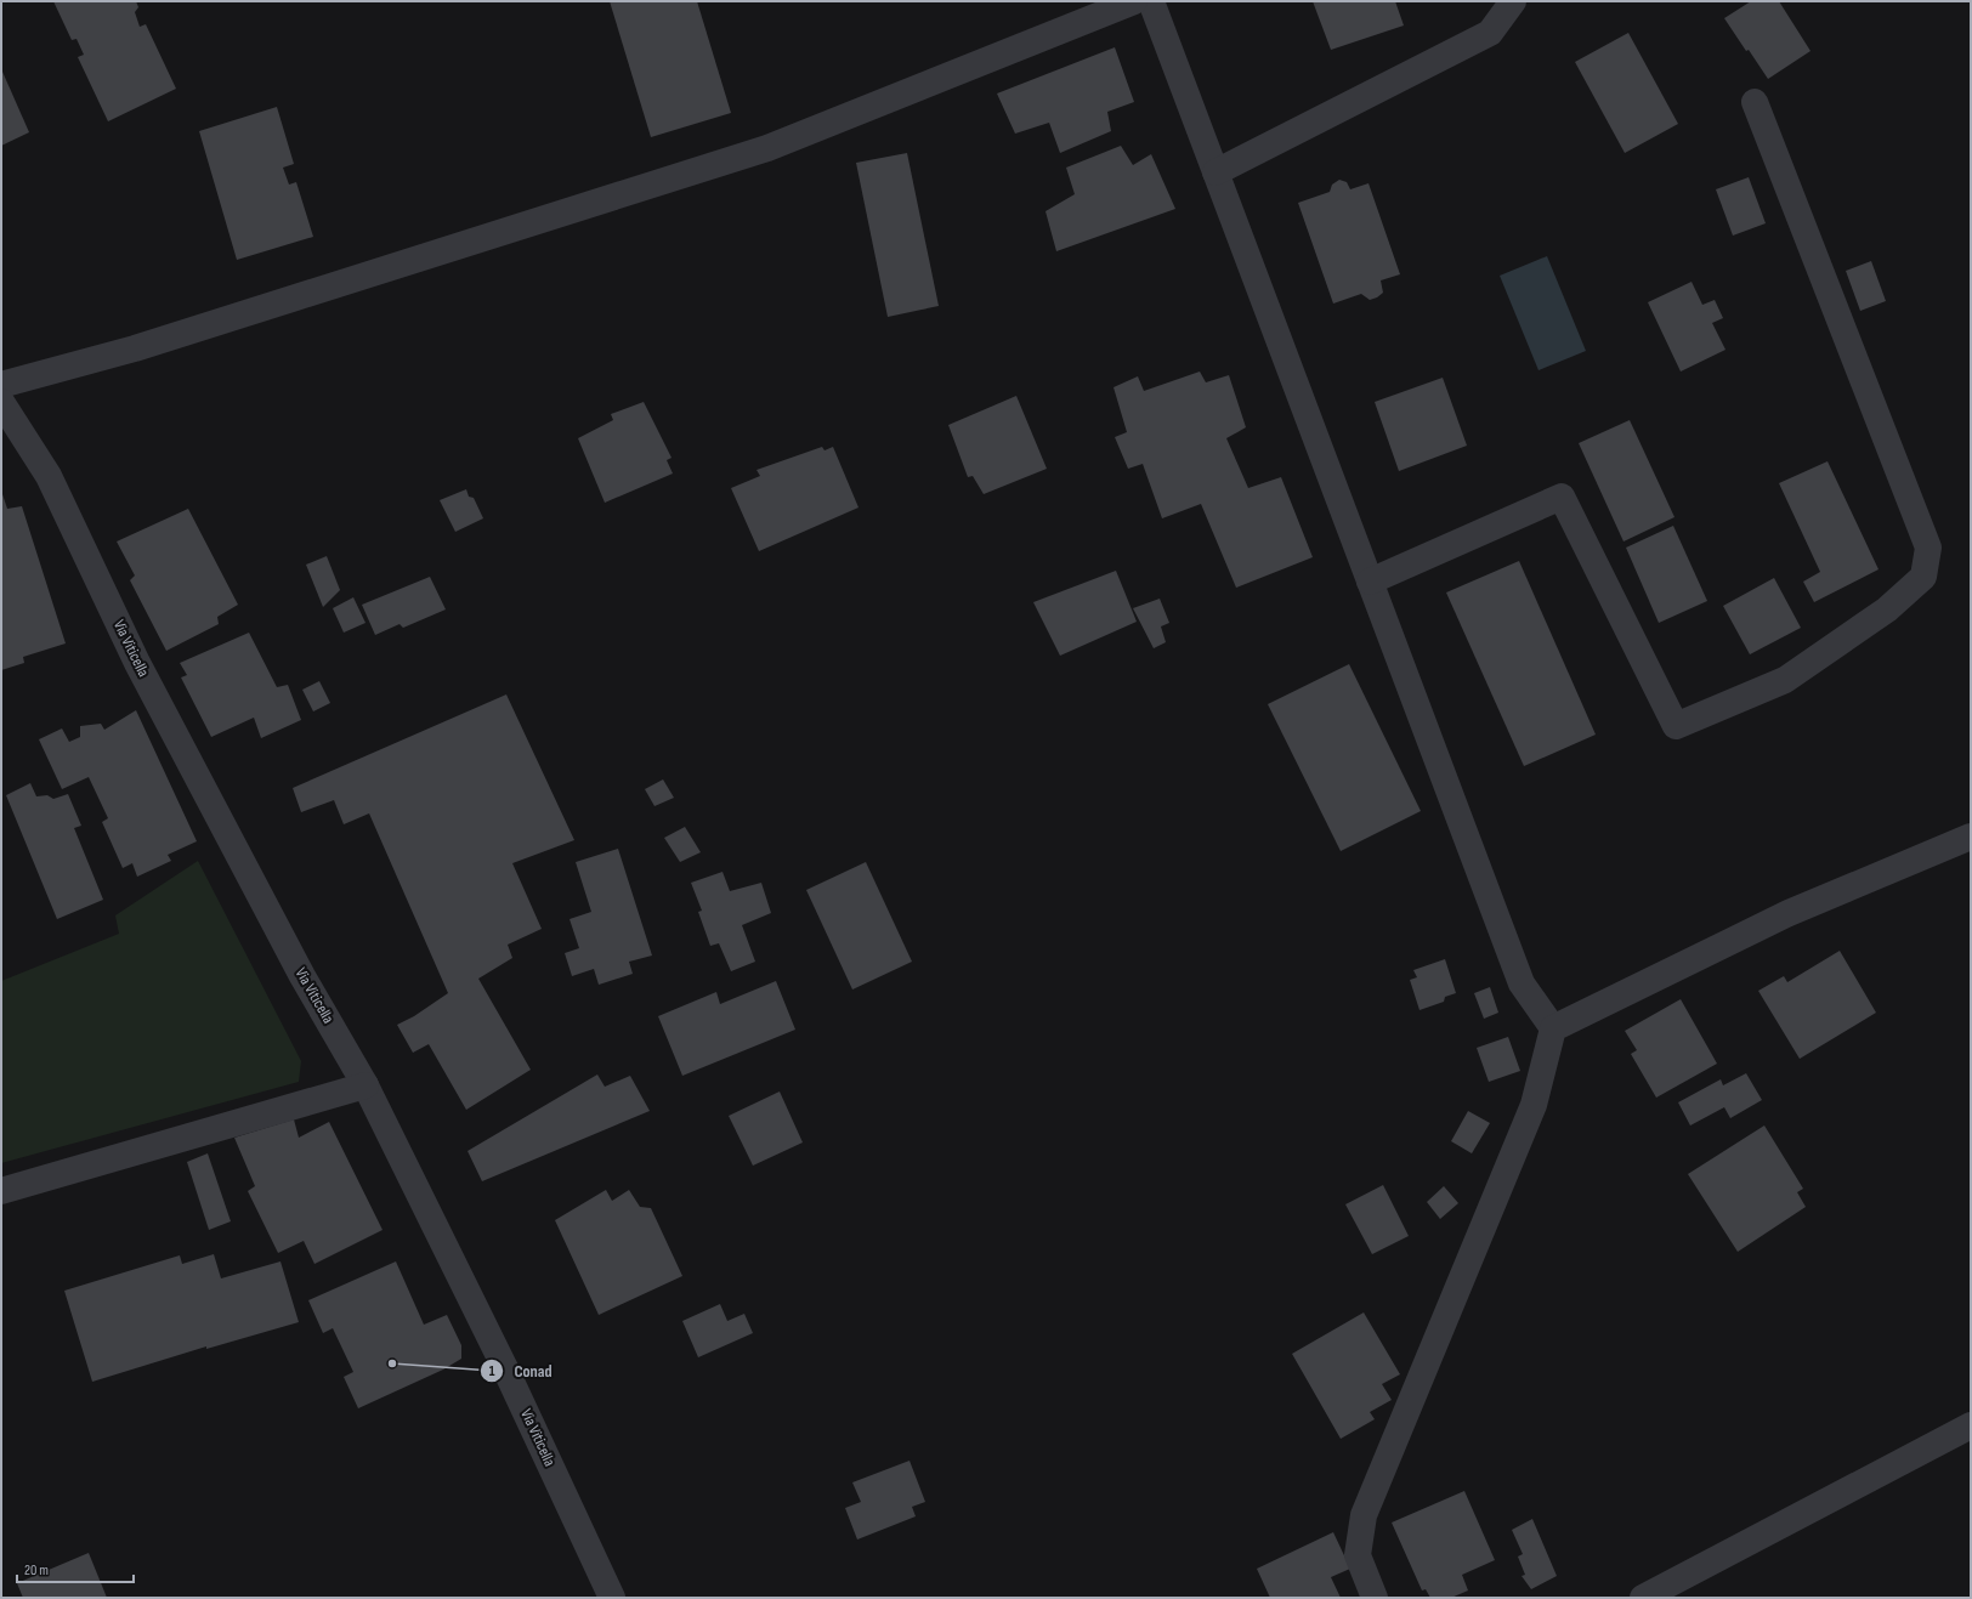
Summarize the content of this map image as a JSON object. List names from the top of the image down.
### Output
{
  "streets": {
    "street": ["Via Viticella"]
  },
  "places": ["Conad"],
  "scale_bar": "20 m"
}
